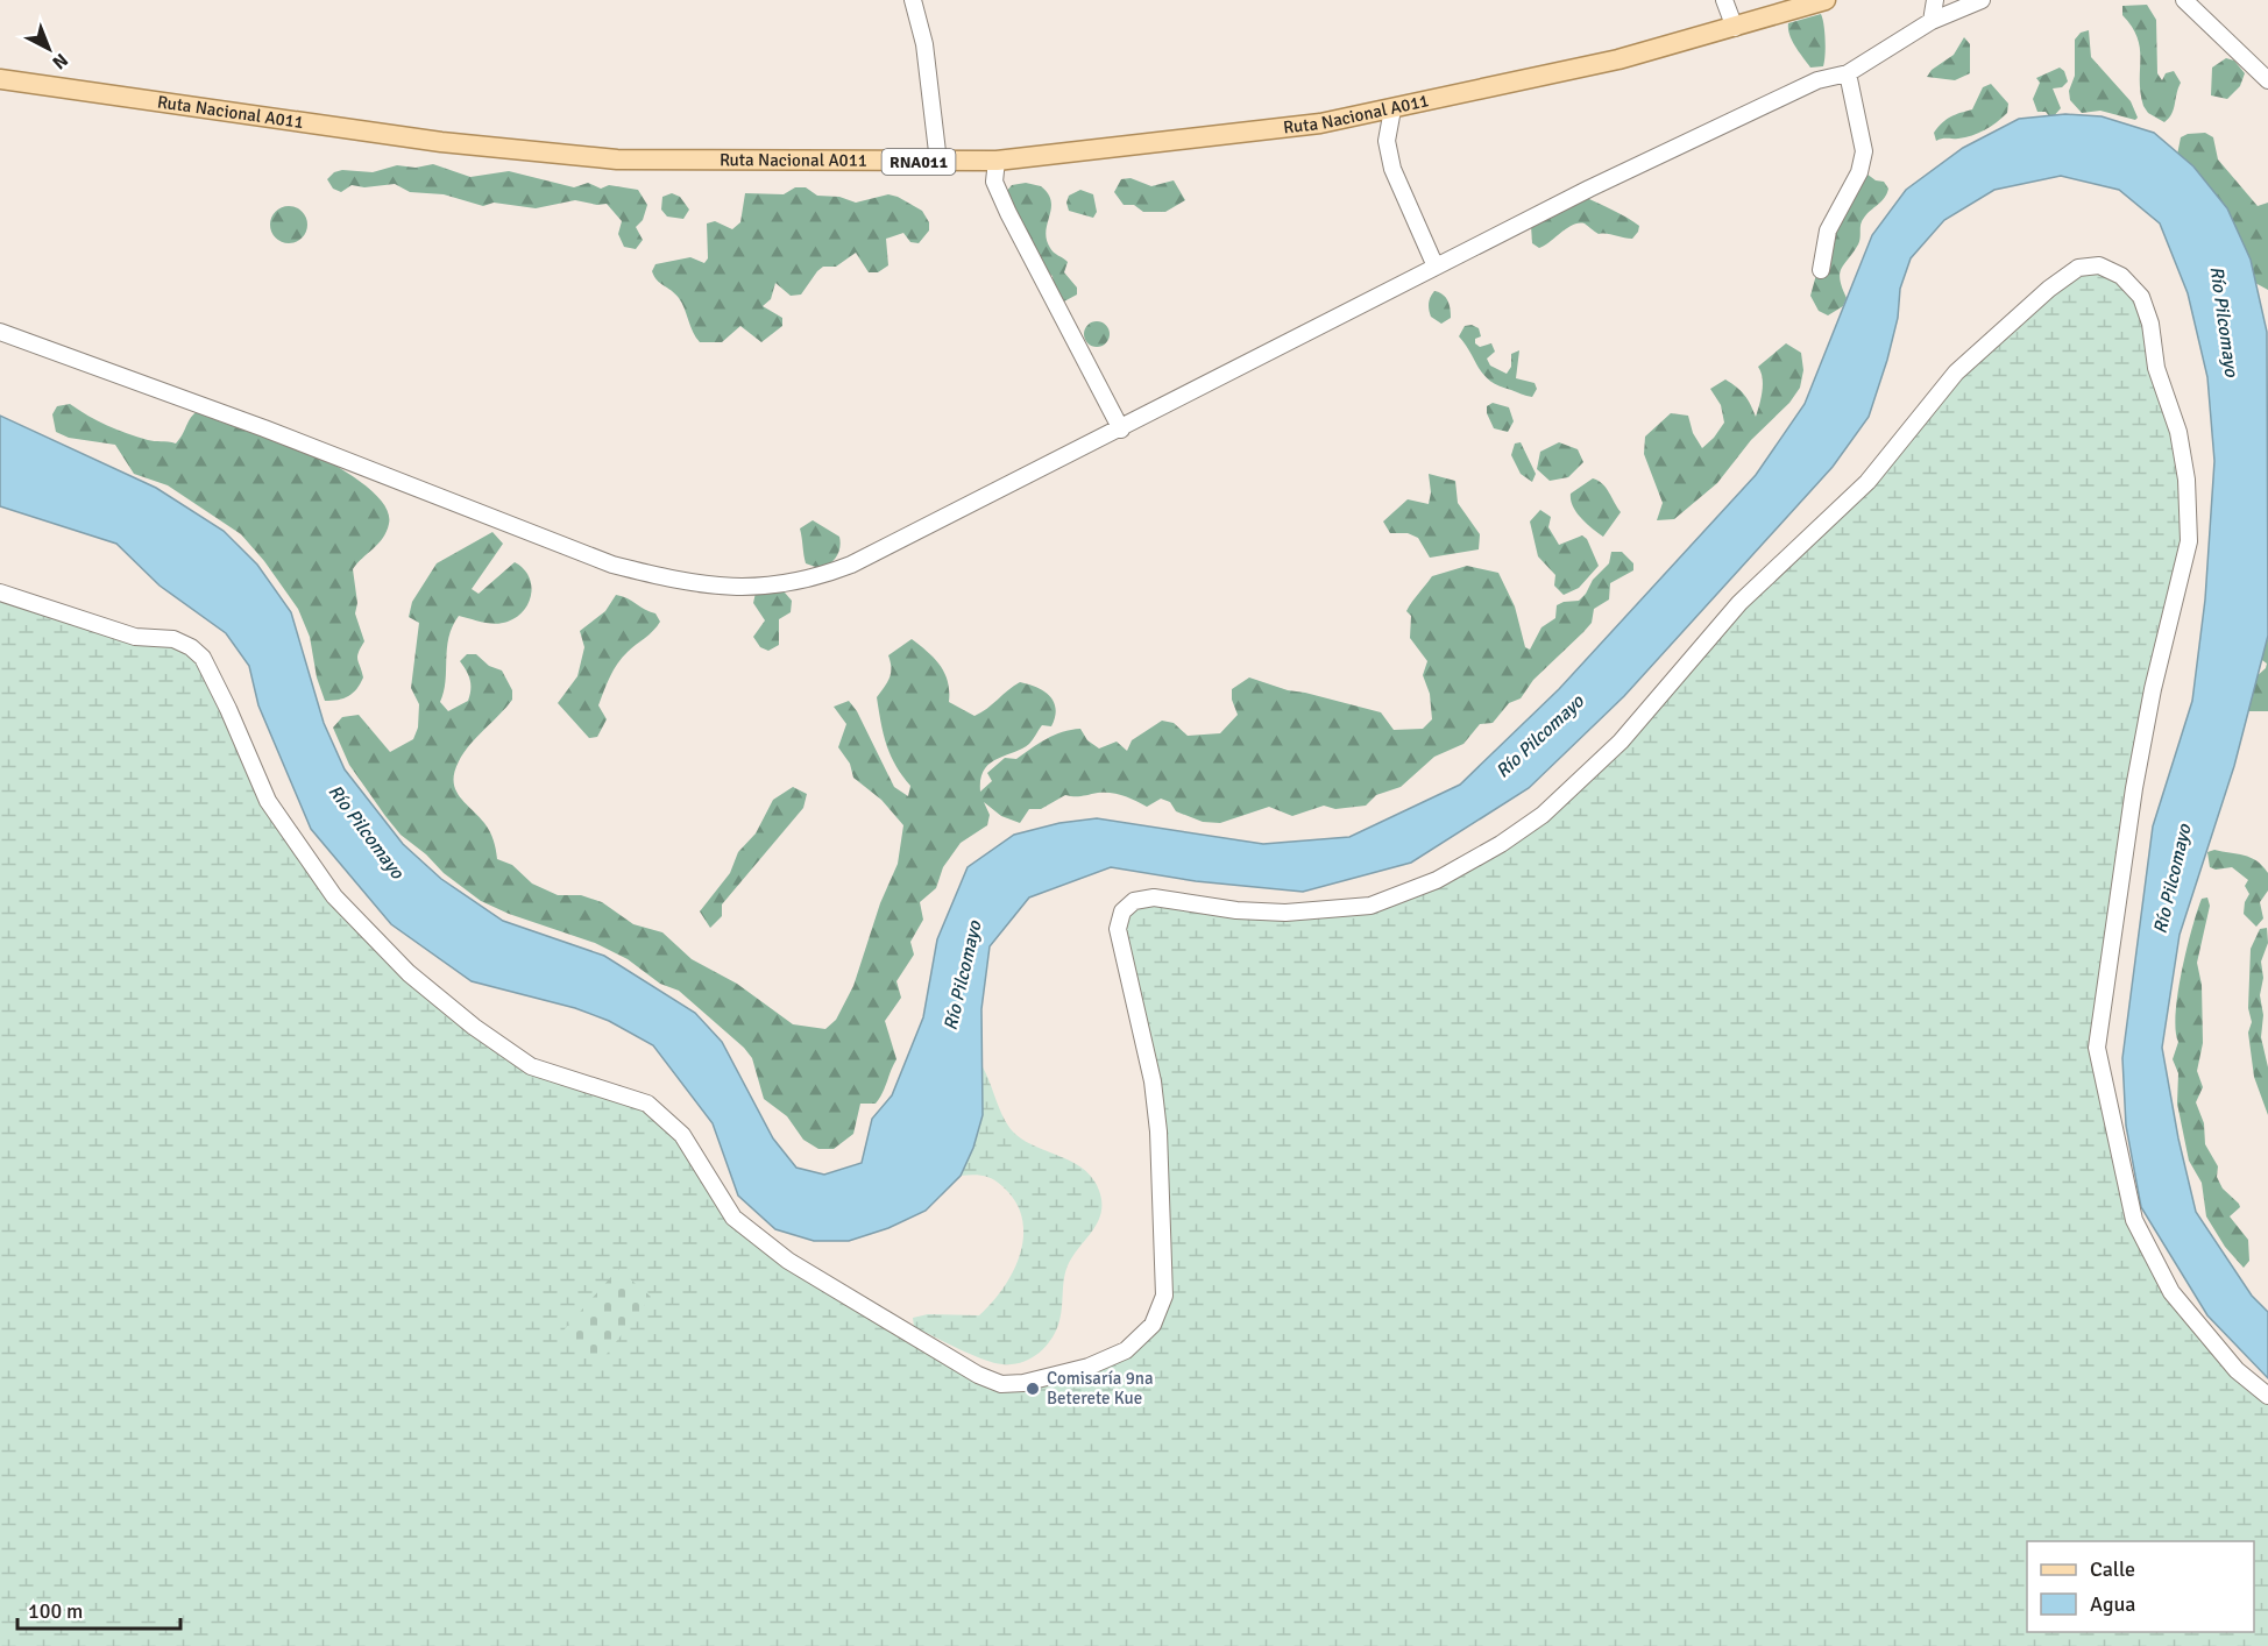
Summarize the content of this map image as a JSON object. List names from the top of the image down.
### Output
{
  "streets": {
    "main road": ["Ruta Nacional A011", "RNA011"]
  },
  "water": ["Río Pilcomayo"],
  "places": ["Comisaría 9na Beterete Kue"],
  "legend": ["Calle", "Agua"],
  "scale_bar": "100 m",
  "north": "bottom right"
}
